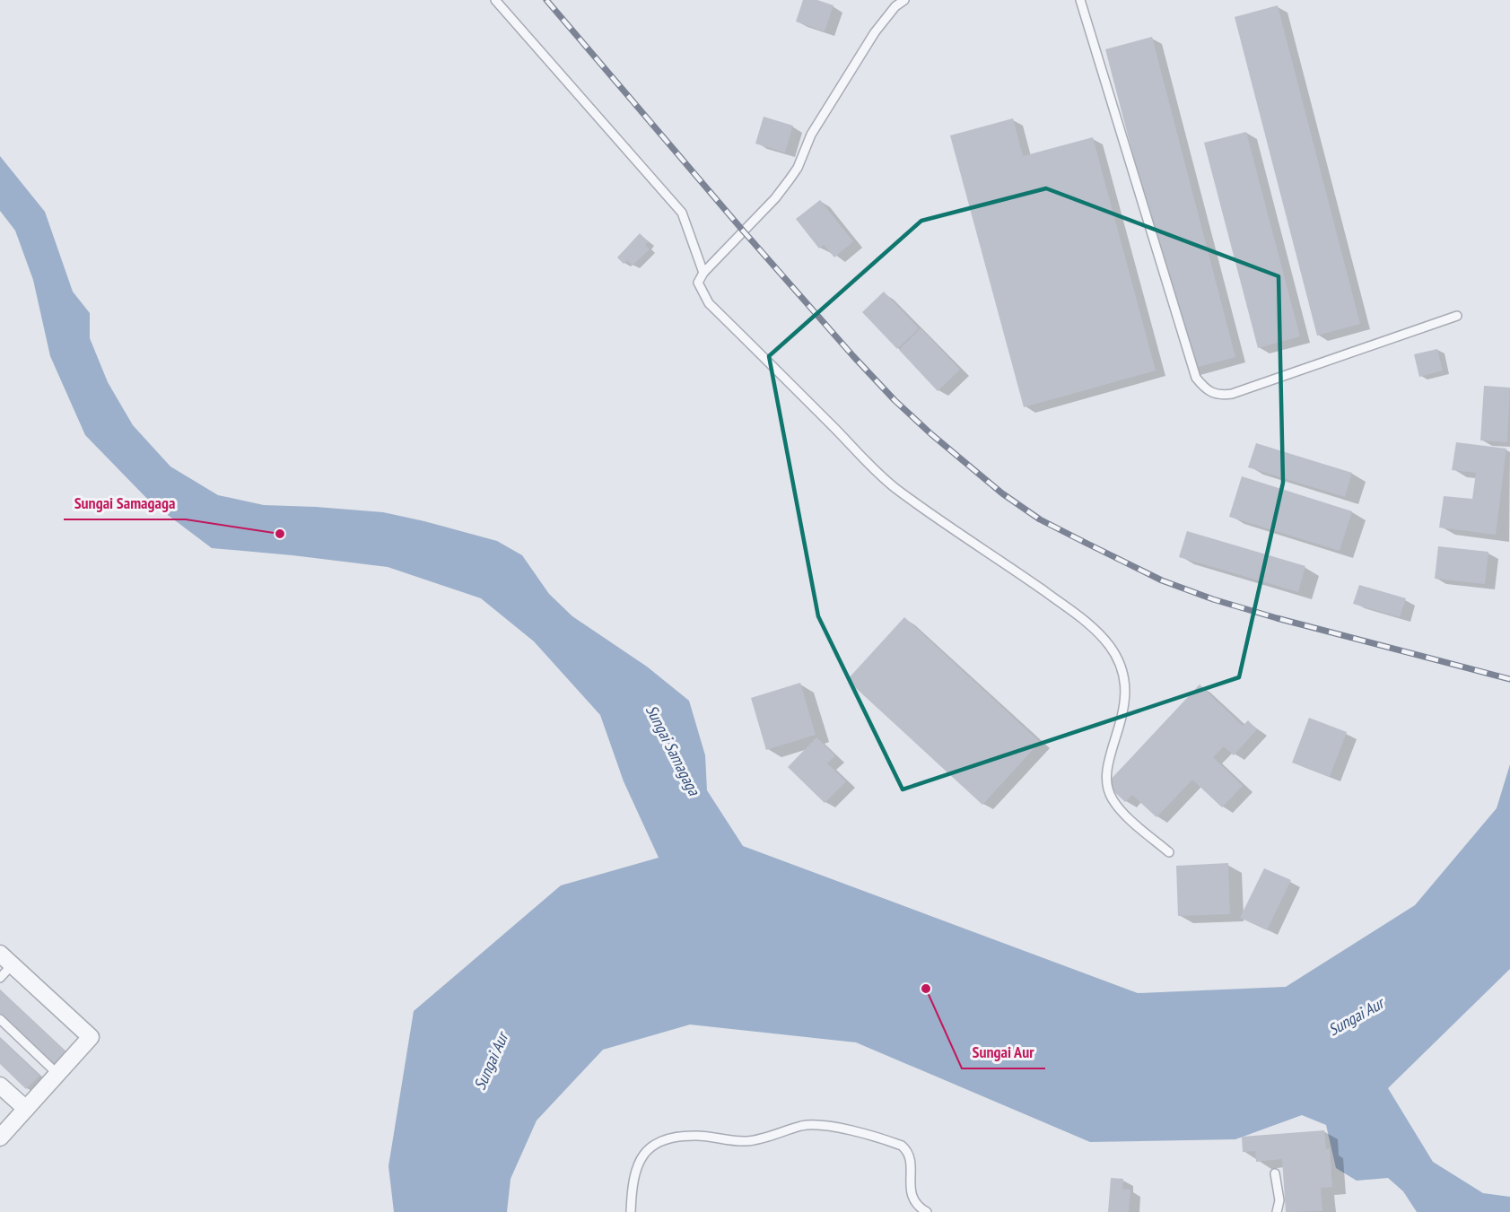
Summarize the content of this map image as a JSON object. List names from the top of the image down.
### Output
{
  "water": ["Sungai Samagaga", "Sungai Aur"],
  "places": ["Sungai Samagaga", "Sungai Aur"]
}
